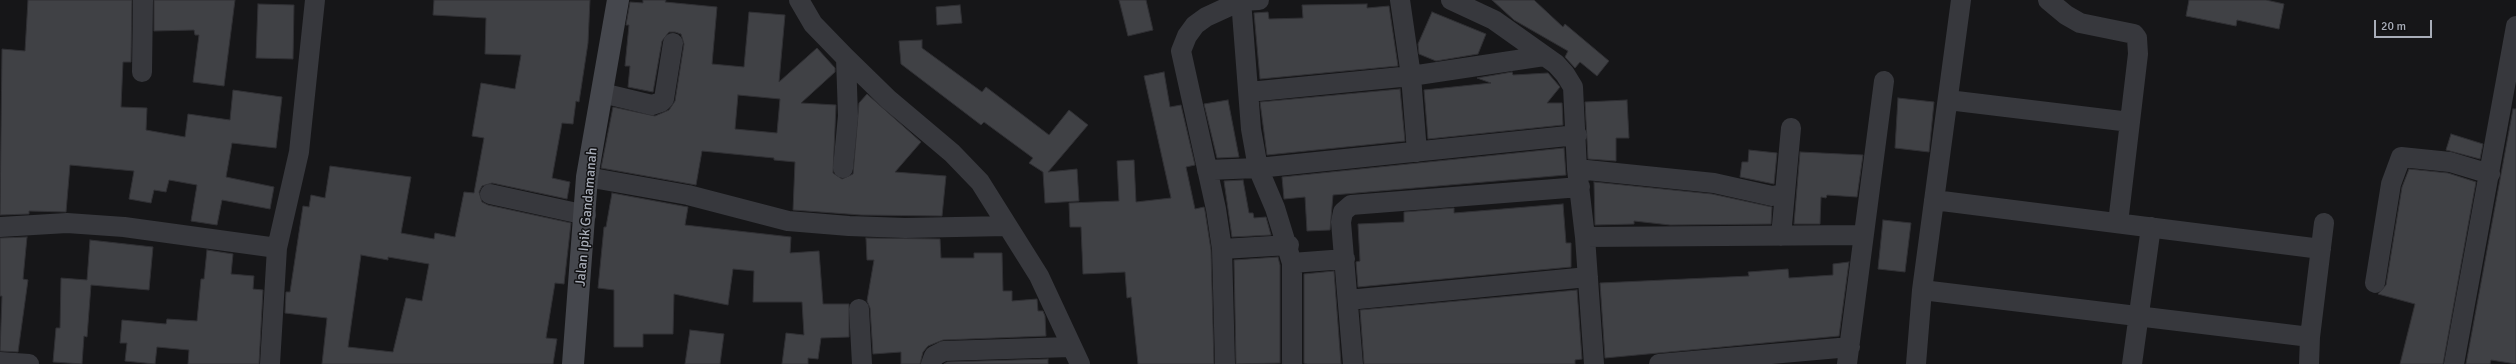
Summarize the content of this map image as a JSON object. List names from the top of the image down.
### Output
{
  "streets": {
    "street": ["Jalan Ipik Gandamanah"]
  },
  "scale_bar": "20 m"
}
